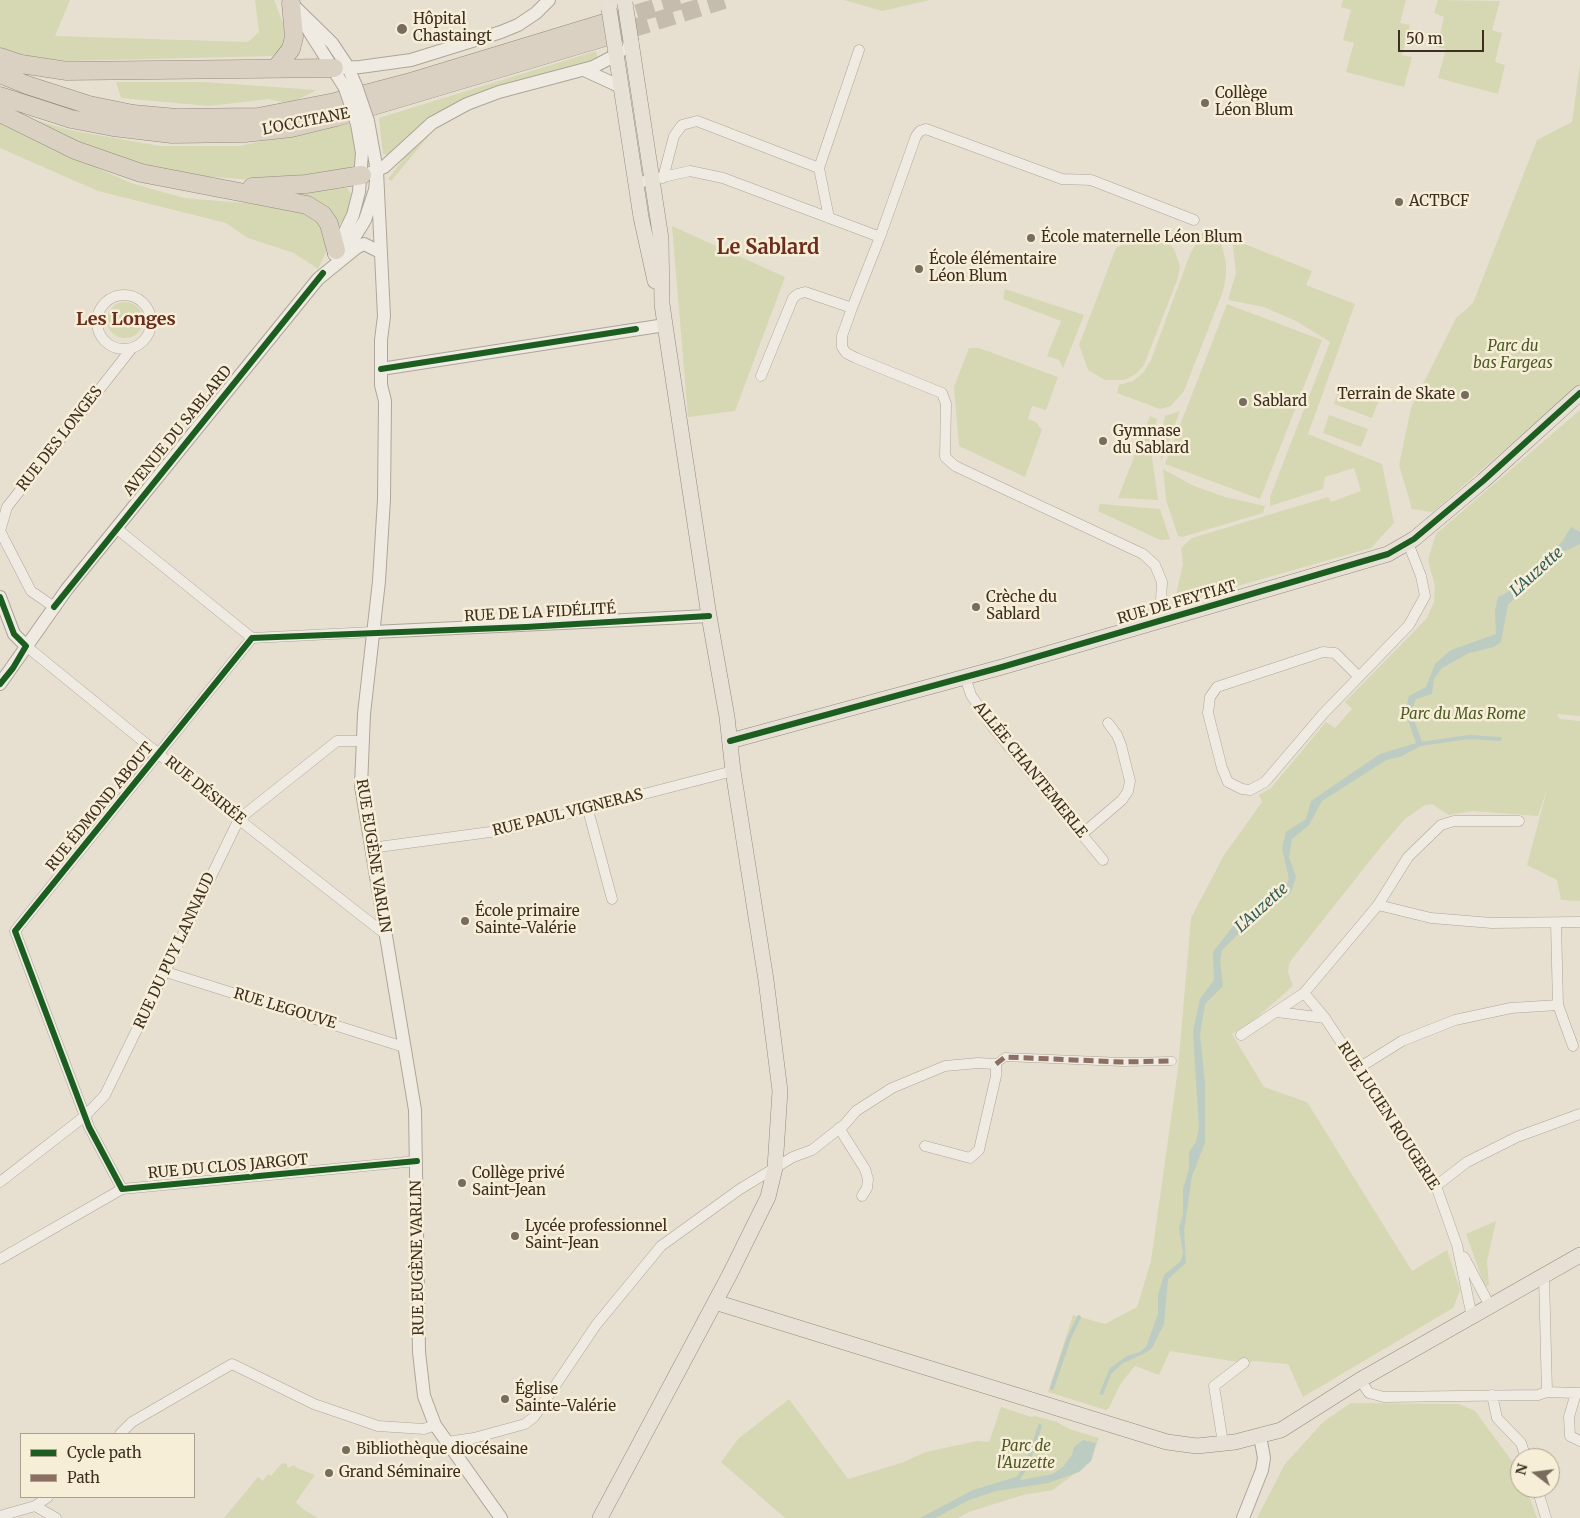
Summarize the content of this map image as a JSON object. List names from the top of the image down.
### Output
{
  "streets": {
    "highway": ["L'OCCITANE"],
    "main road": ["RUE DE FEYTIAT"],
    "street": [
      "AVENUE DU SABLARD",
      "RUE DES LONGES",
      "RUE DE LA FIDÉLITÉ",
      "ALLÉE CHANTEMERLE",
      "RUE DÉSIRÉE",
      "RUE ÉDMOND ABOUT",
      "RUE PAUL VIGNERAS",
      "RUE EUGÈNE VARLIN",
      "RUE DU PUY LANNAUD",
      "RUE LEGOUVE",
      "RUE LUCIEN ROUGERIE",
      "RUE DU CLOS JARGOT"
    ]
  },
  "crossings": [
    ["AVENUE DU SABLARD", "RUE DES LONGES"],
    ["AVENUE DU SABLARD", "RUE DÉSIRÉE"],
    ["AVENUE DU SABLARD", "RUE EUGÈNE VARLIN"],
    ["RUE DE FEYTIAT", "ALLÉE CHANTEMERLE"],
    ["RUE DE LA FIDÉLITÉ", "RUE EUGÈNE VARLIN"],
    ["RUE DÉSIRÉE", "RUE ÉDMOND ABOUT"],
    ["RUE DÉSIRÉE", "RUE EUGÈNE VARLIN"],
    ["RUE DÉSIRÉE", "RUE DU PUY LANNAUD"],
    ["RUE ÉDMOND ABOUT", "RUE DU PUY LANNAUD"],
    ["RUE PAUL VIGNERAS", "RUE EUGÈNE VARLIN"],
    ["RUE EUGÈNE VARLIN", "RUE DU PUY LANNAUD"],
    ["RUE EUGÈNE VARLIN", "RUE LEGOUVE"],
    ["RUE EUGÈNE VARLIN", "RUE DU CLOS JARGOT"],
    ["RUE DU PUY LANNAUD", "RUE LEGOUVE"]
  ],
  "districts": ["Le Sablard", "Les Longes"],
  "water": ["L'Auzette"],
  "parks": ["Parc du bas Fargeas", "Parc du Mas Rome", "Parc de l'Auzette"],
  "places": [
    "Hôpital Chastaingt",
    "Collège Léon Blum",
    "ACTBCF",
    "École maternelle Léon Blum",
    "École élémentaire Léon Blum",
    "Terrain de Skate",
    "Sablard",
    "Gymnase du Sablard",
    "Crèche du Sablard",
    "École primaire Sainte-Valérie",
    "Collège privé Saint-Jean",
    "Lycée professionnel Saint-Jean",
    "Église Sainte-Valérie",
    "Bibliothèque diocésaine",
    "Grand Séminaire"
  ],
  "legend": ["Cycle path", "Path"],
  "scale_bar": "50 m",
  "north": "left"
}
